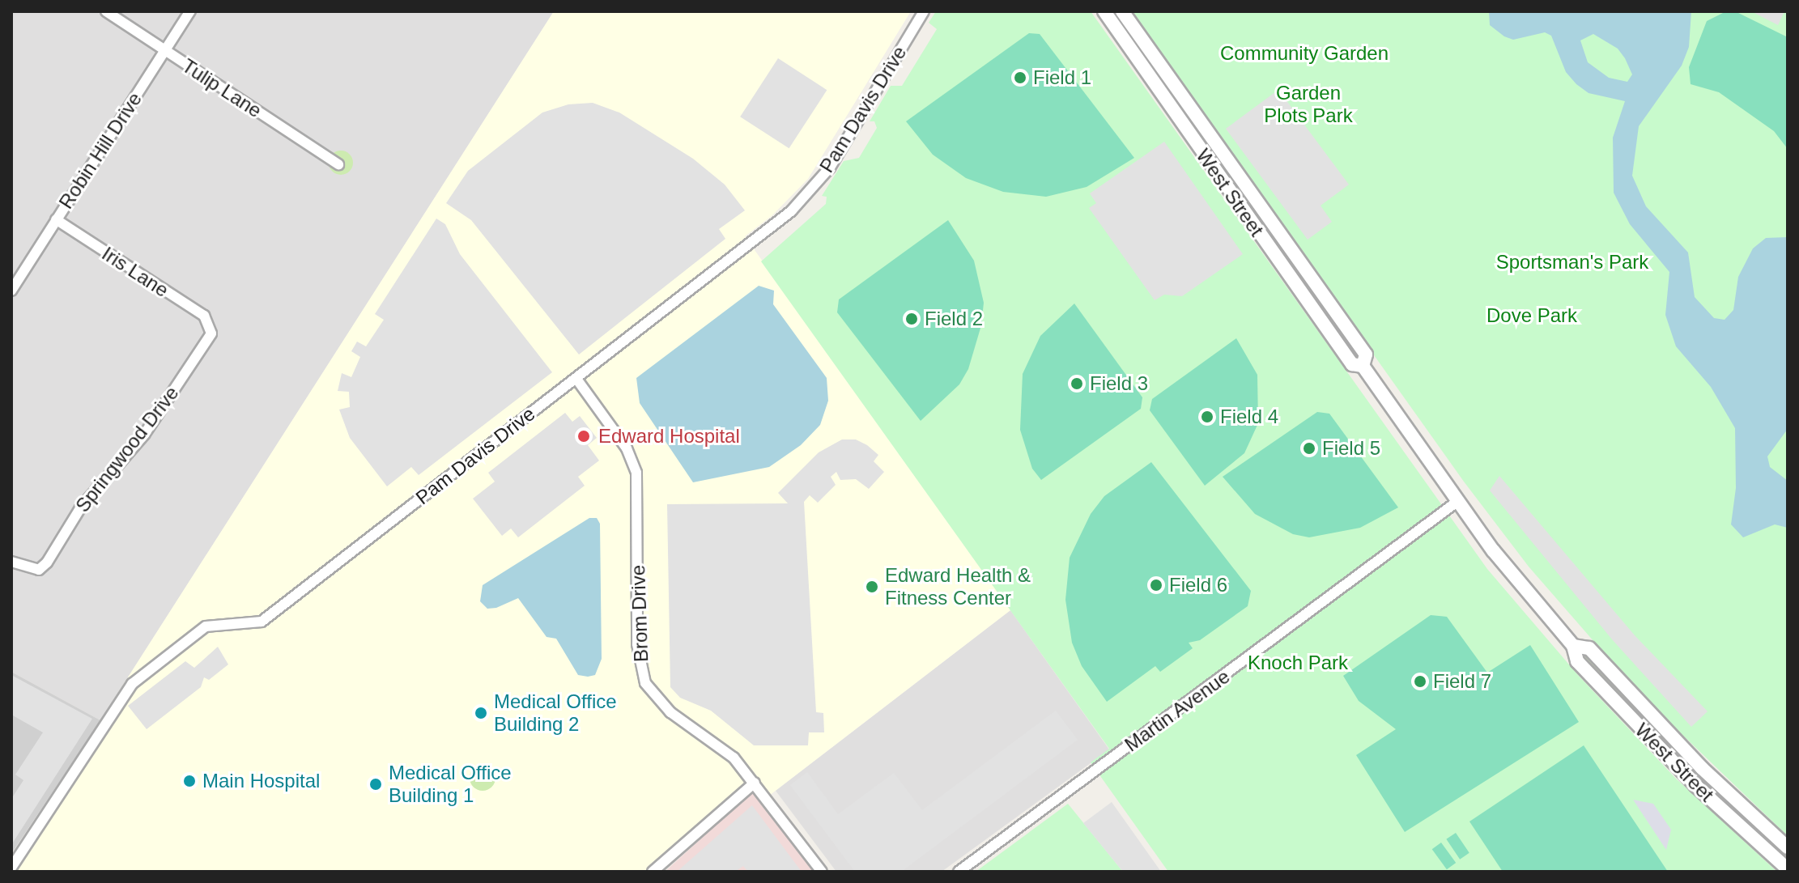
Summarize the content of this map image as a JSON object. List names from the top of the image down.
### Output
{
  "streets": {
    "street": [
      "Tulip Lane",
      "Pam Davis Drive",
      "Robin Hill Drive",
      "West Street",
      "Iris Lane",
      "Springwood Drive",
      "Brom Drive",
      "Martin Avenue"
    ]
  },
  "crossings": [
    ["Tulip Lane", "Robin Hill Drive"],
    ["Pam Davis Drive", "Brom Drive"],
    ["Robin Hill Drive", "Iris Lane"],
    ["West Street", "Martin Avenue"],
    ["Iris Lane", "Springwood Drive"]
  ],
  "parks": [
    "Community Garden",
    "Garden Plots Park",
    "Sportsman's Park",
    "Dove Park",
    "Knoch Park"
  ],
  "places": [
    "Field 1",
    "Field 2",
    "Field 3",
    "Field 4",
    "Edward Hospital",
    "Field 5",
    "Field 6",
    "Edward Health & Fitness Center",
    "Field 7",
    "Medical Office Building 2",
    "Main Hospital",
    "Medical Office Building 1"
  ]
}
